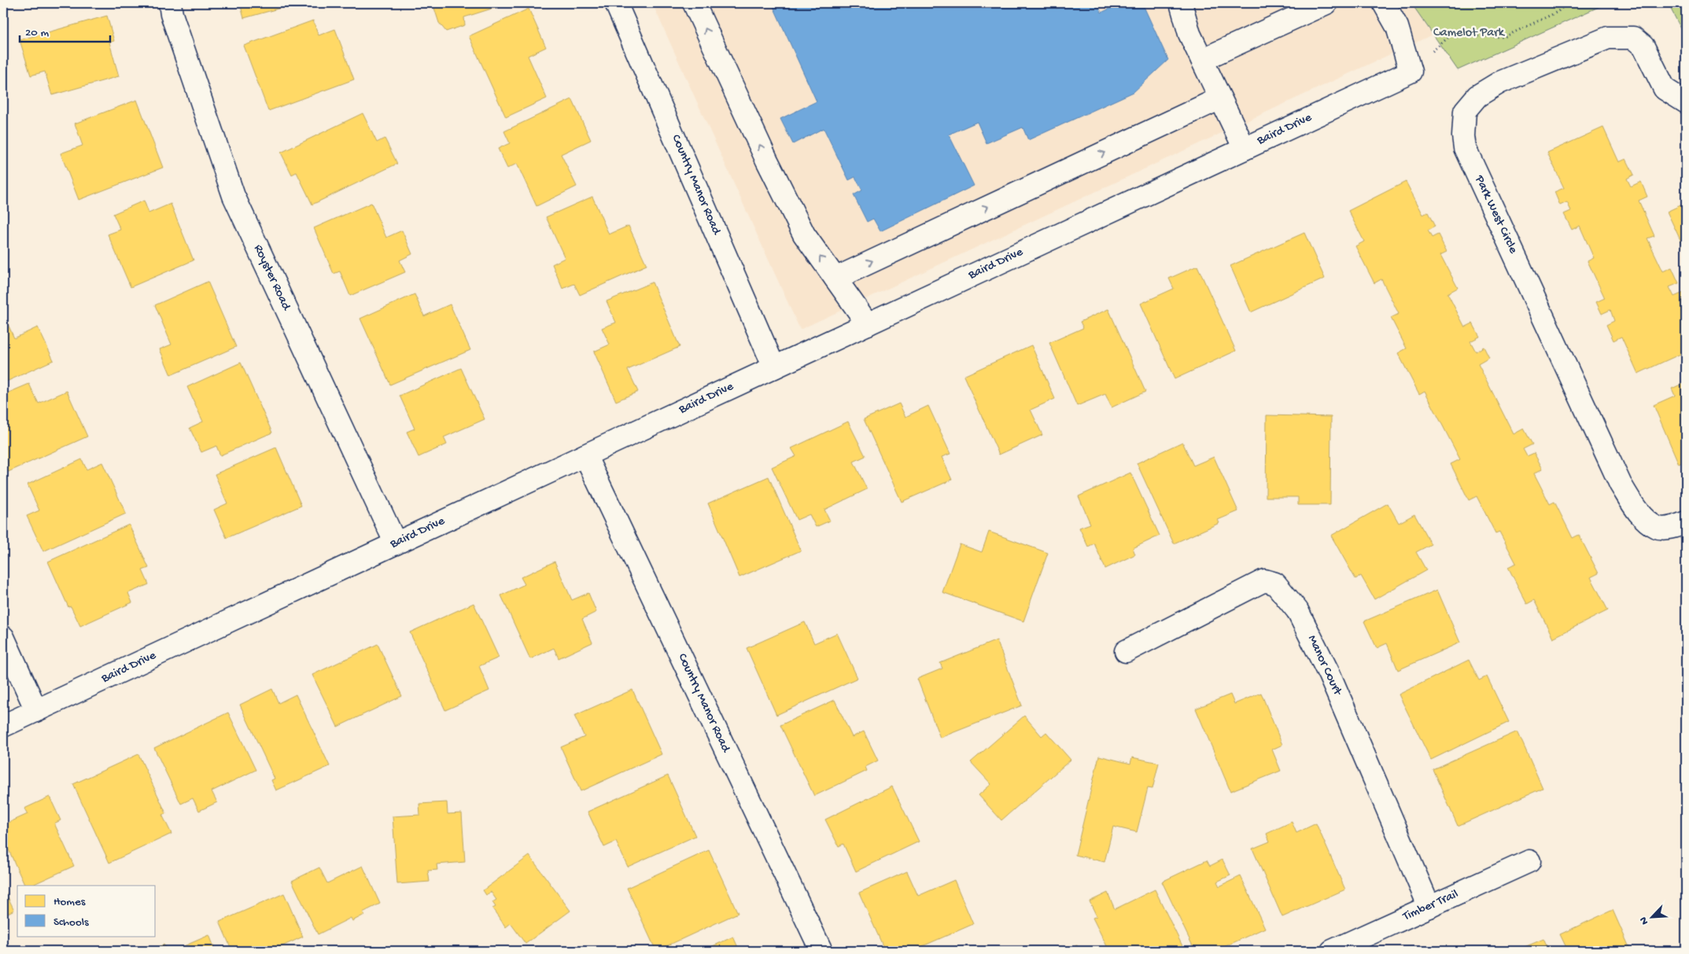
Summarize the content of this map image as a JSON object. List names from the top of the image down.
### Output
{
  "streets": {
    "street": [
      "Baird Drive",
      "Country Manor Road",
      "Park West Circle",
      "Royster Road",
      "Manor Court",
      "Timber Trail"
    ]
  },
  "crossings": [
    ["Baird Drive", "Country Manor Road"],
    ["Baird Drive", "Royster Road"],
    ["Manor Court", "Timber Trail"]
  ],
  "parks": ["Camelot Park"],
  "legend": ["Homes", "Schools"],
  "scale_bar": "20 m",
  "north": "bottom left"
}
